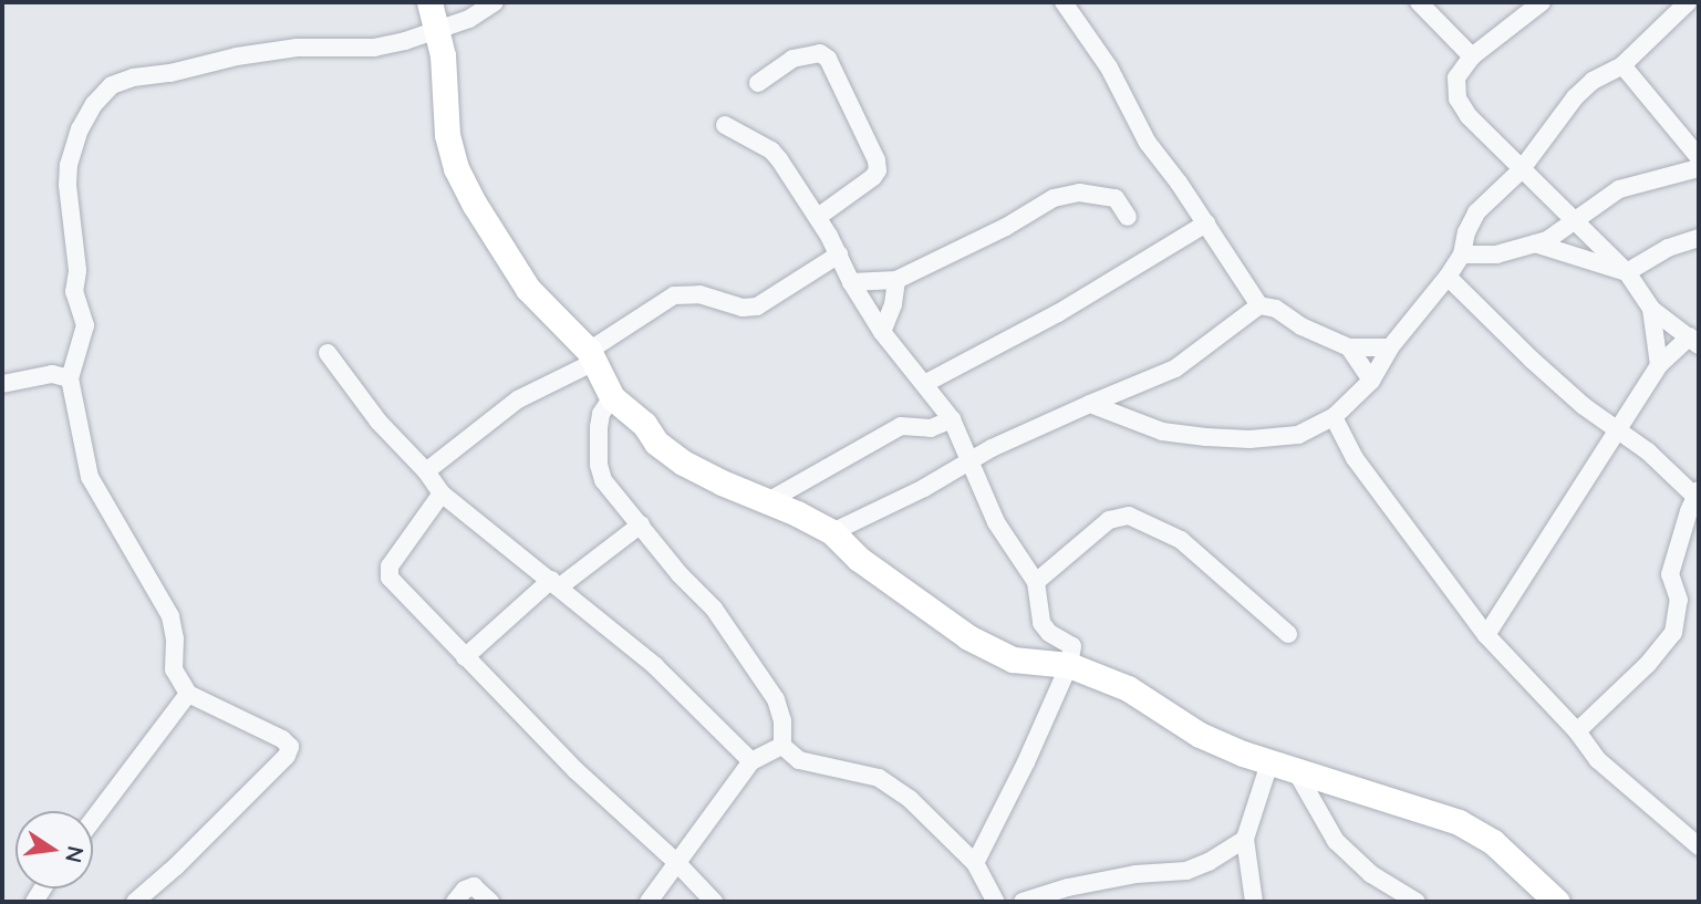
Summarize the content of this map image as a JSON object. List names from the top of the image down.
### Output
{
  "north": "right"
}
